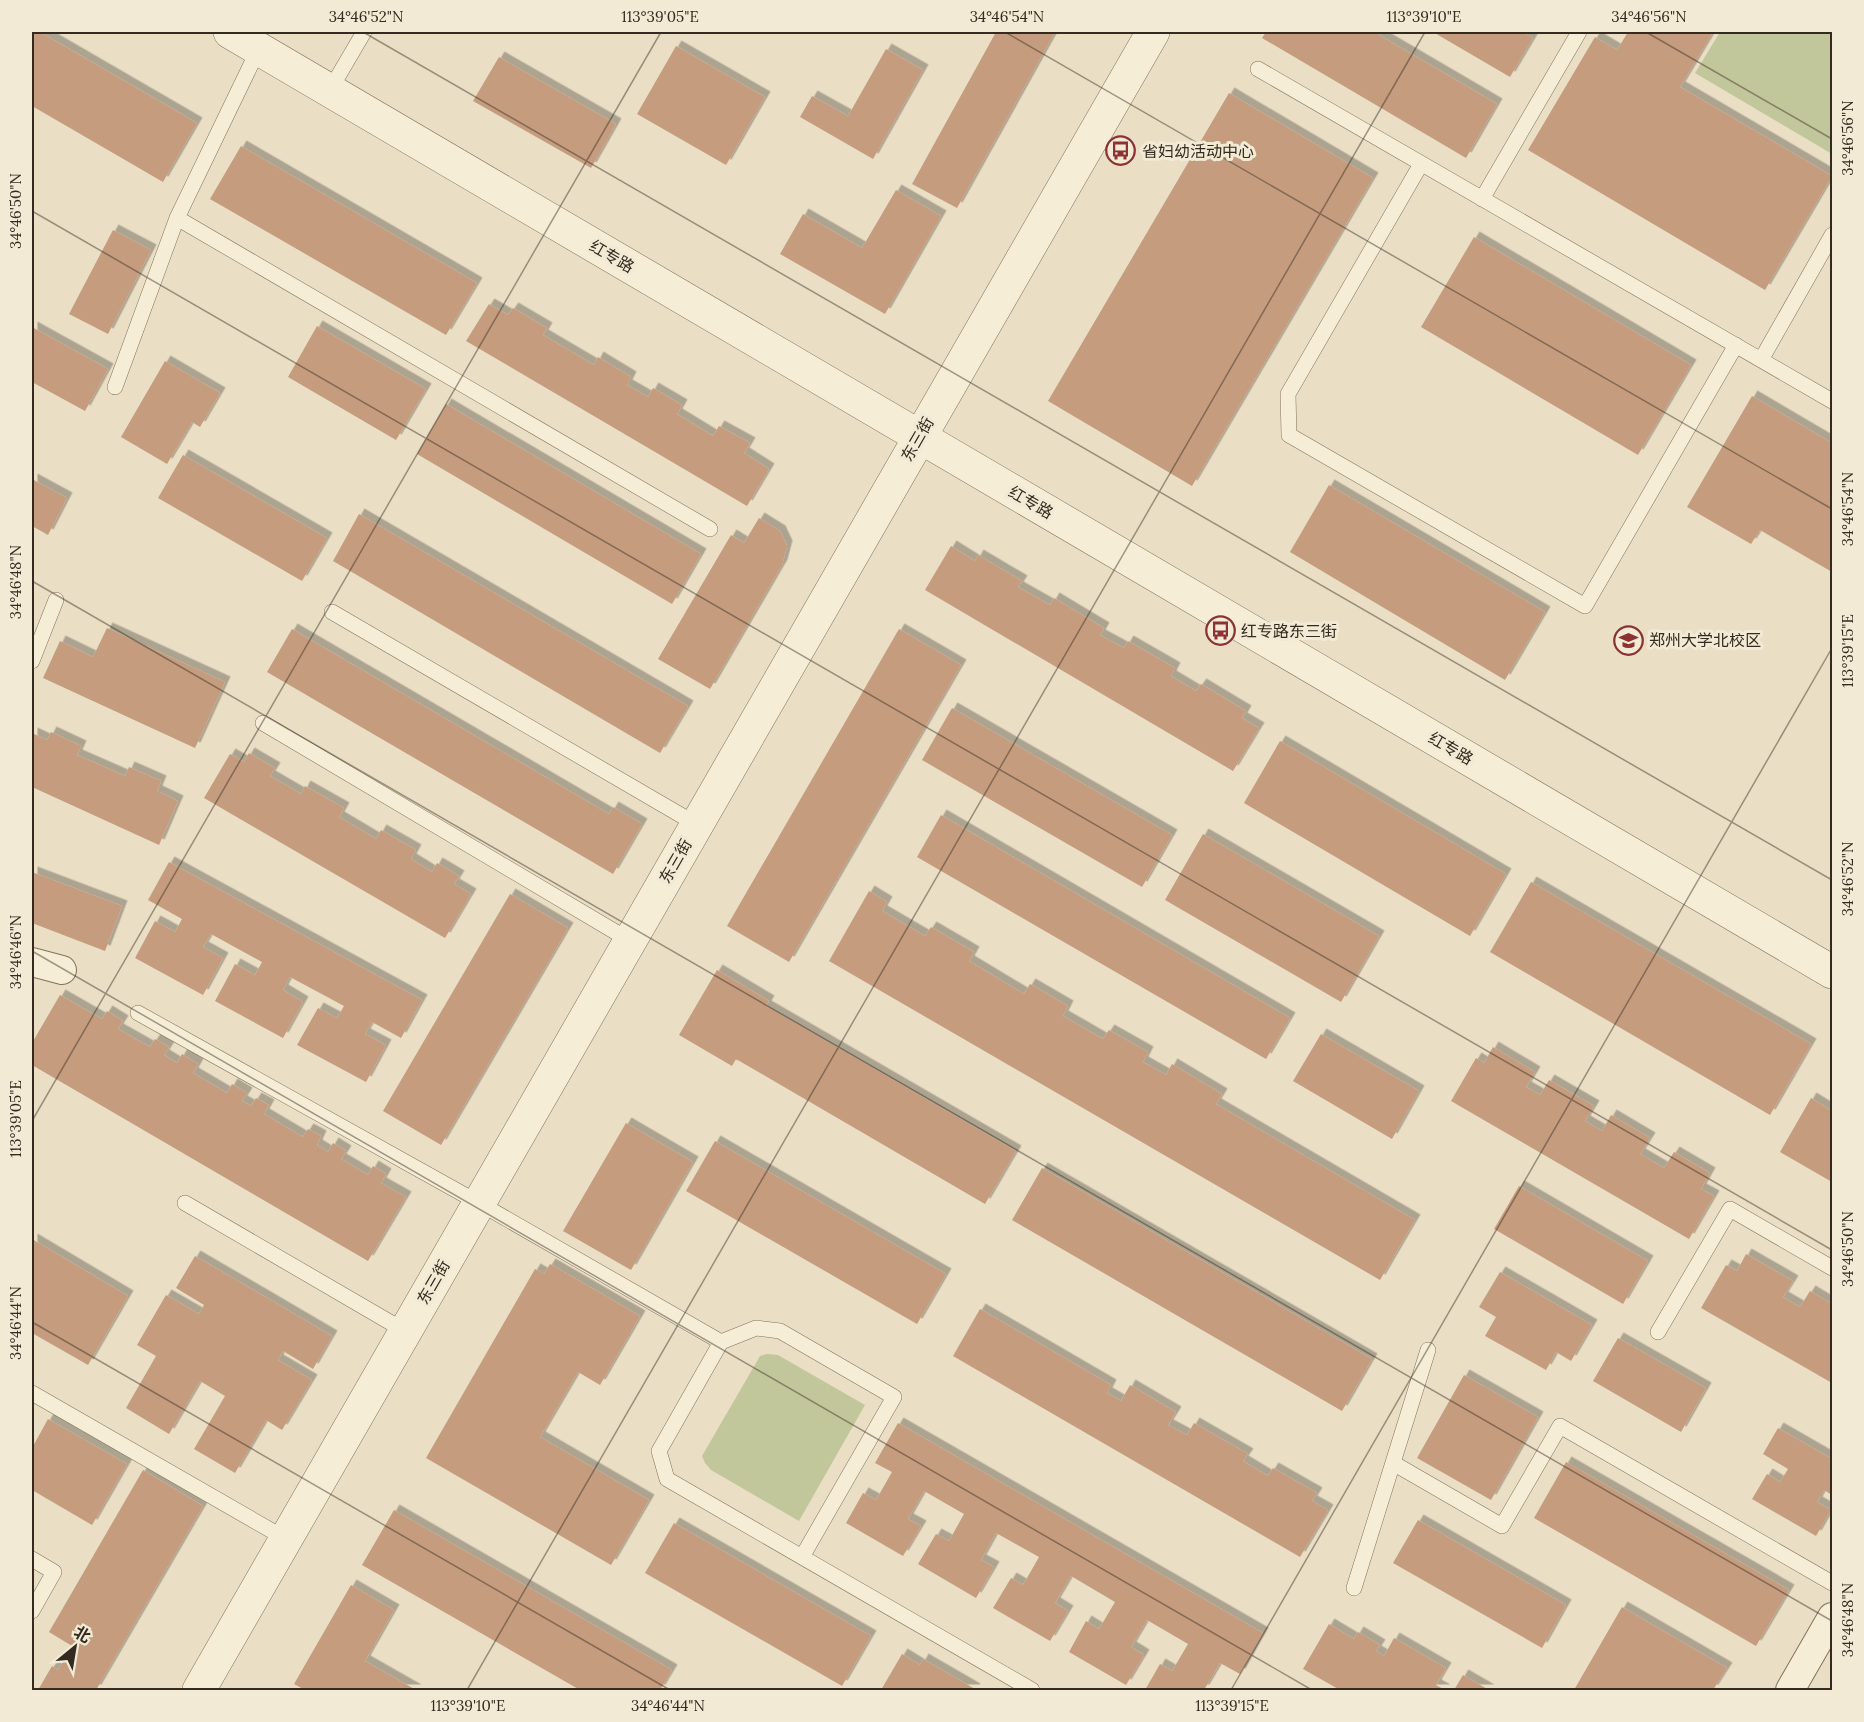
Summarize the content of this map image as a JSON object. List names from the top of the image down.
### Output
{
  "streets": {
    "street": ["红专路", "东三街"]
  },
  "crossings": [
    ["红专路", "东三街"]
  ],
  "places": {
    "bus stop": ["省妇幼活动中心", "红专路东三街"],
    "school or university": ["郑州大学北校区"]
  },
  "north": "top right",
  "coordinates": [
    "34°46'52\"N",
    "113°39'05\"E",
    "34°46'54\"N",
    "113°39'10\"E",
    "34°46'56\"N",
    "34°46'50\"N",
    "34°46'48\"N",
    "113°39'15\"E",
    "34°46'46\"N",
    "34°46'44\"N"
  ]
}
